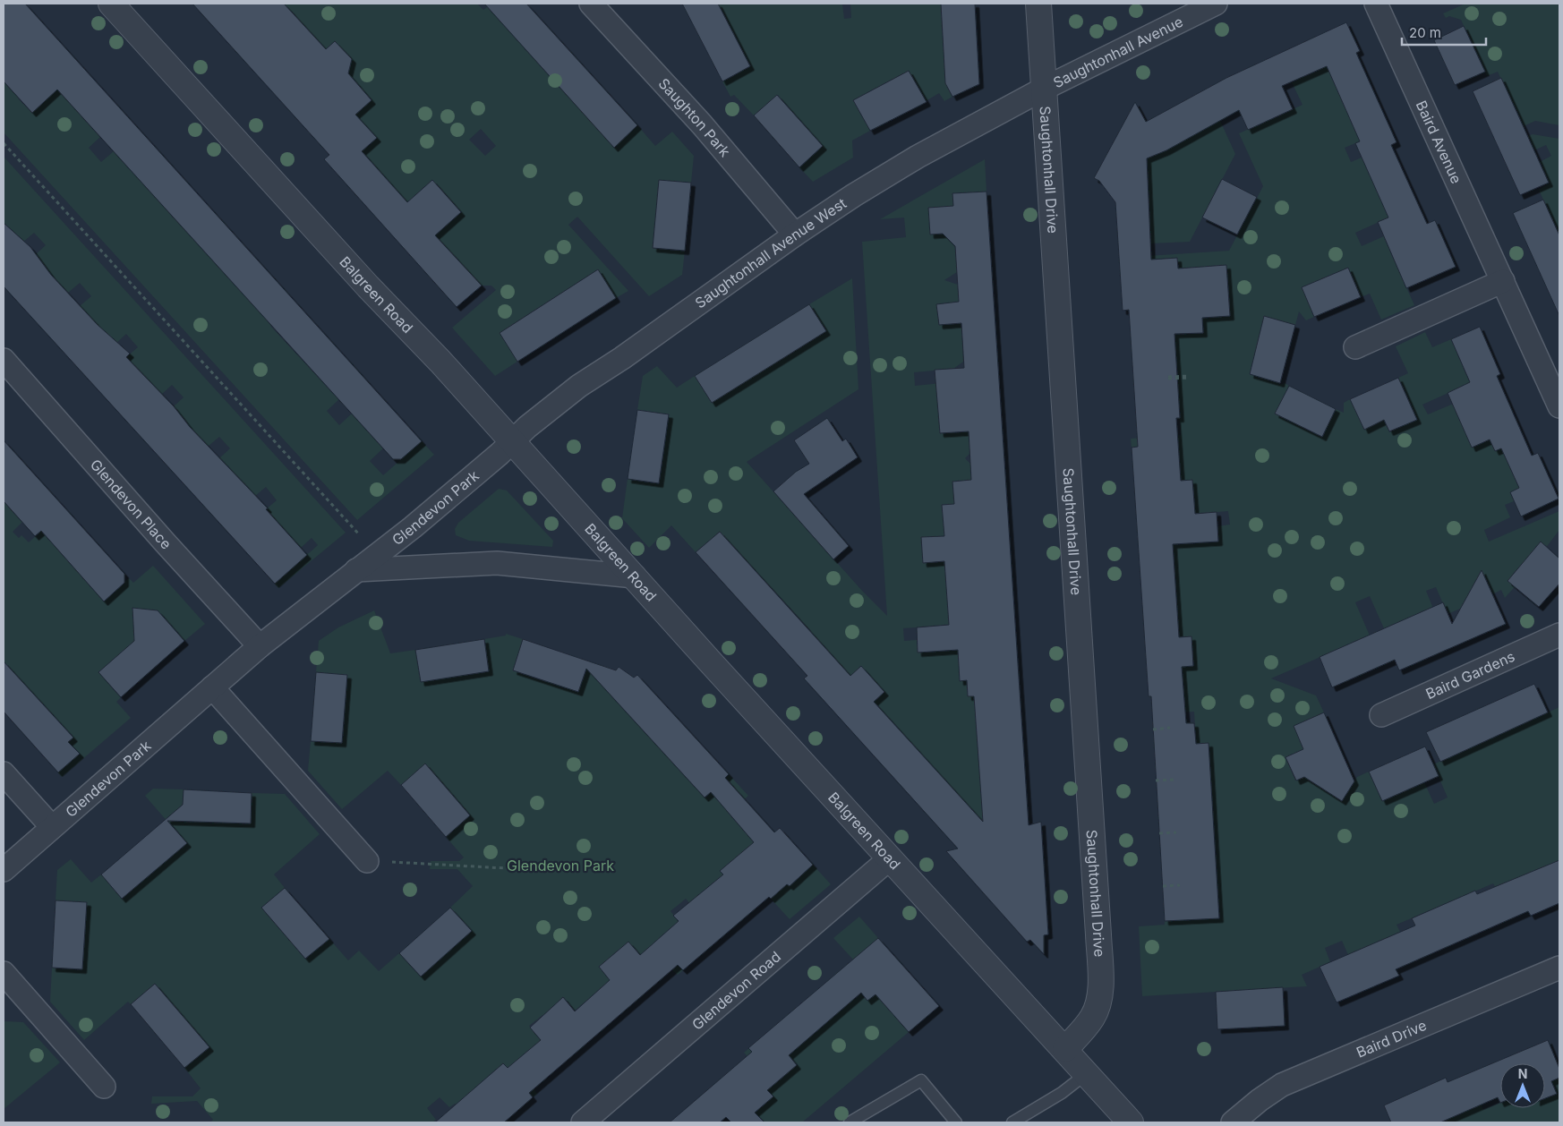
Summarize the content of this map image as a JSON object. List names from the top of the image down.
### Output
{
  "streets": {
    "street": [
      "Saughtonhall Avenue",
      "Saughton Park",
      "Baird Avenue",
      "Saughtonhall Drive",
      "Saughtonhall Avenue West",
      "Balgreen Road",
      "Glendevon Place",
      "Glendevon Park",
      "Baird Gardens",
      "Glendevon Road",
      "Baird Drive"
    ]
  },
  "crossings": [
    ["Saughtonhall Avenue", "Saughtonhall Drive"],
    ["Saughtonhall Avenue", "Saughtonhall Avenue West"],
    ["Saughton Park", "Saughtonhall Avenue West"],
    ["Saughtonhall Drive", "Saughtonhall Avenue West"],
    ["Saughtonhall Drive", "Balgreen Road"],
    ["Saughtonhall Avenue West", "Balgreen Road"],
    ["Saughtonhall Avenue West", "Glendevon Park"],
    ["Balgreen Road", "Glendevon Park"],
    ["Balgreen Road", "Glendevon Road"],
    ["Glendevon Place", "Glendevon Park"]
  ],
  "parks": ["Glendevon Park"],
  "scale_bar": "20 m",
  "north": "top"
}
